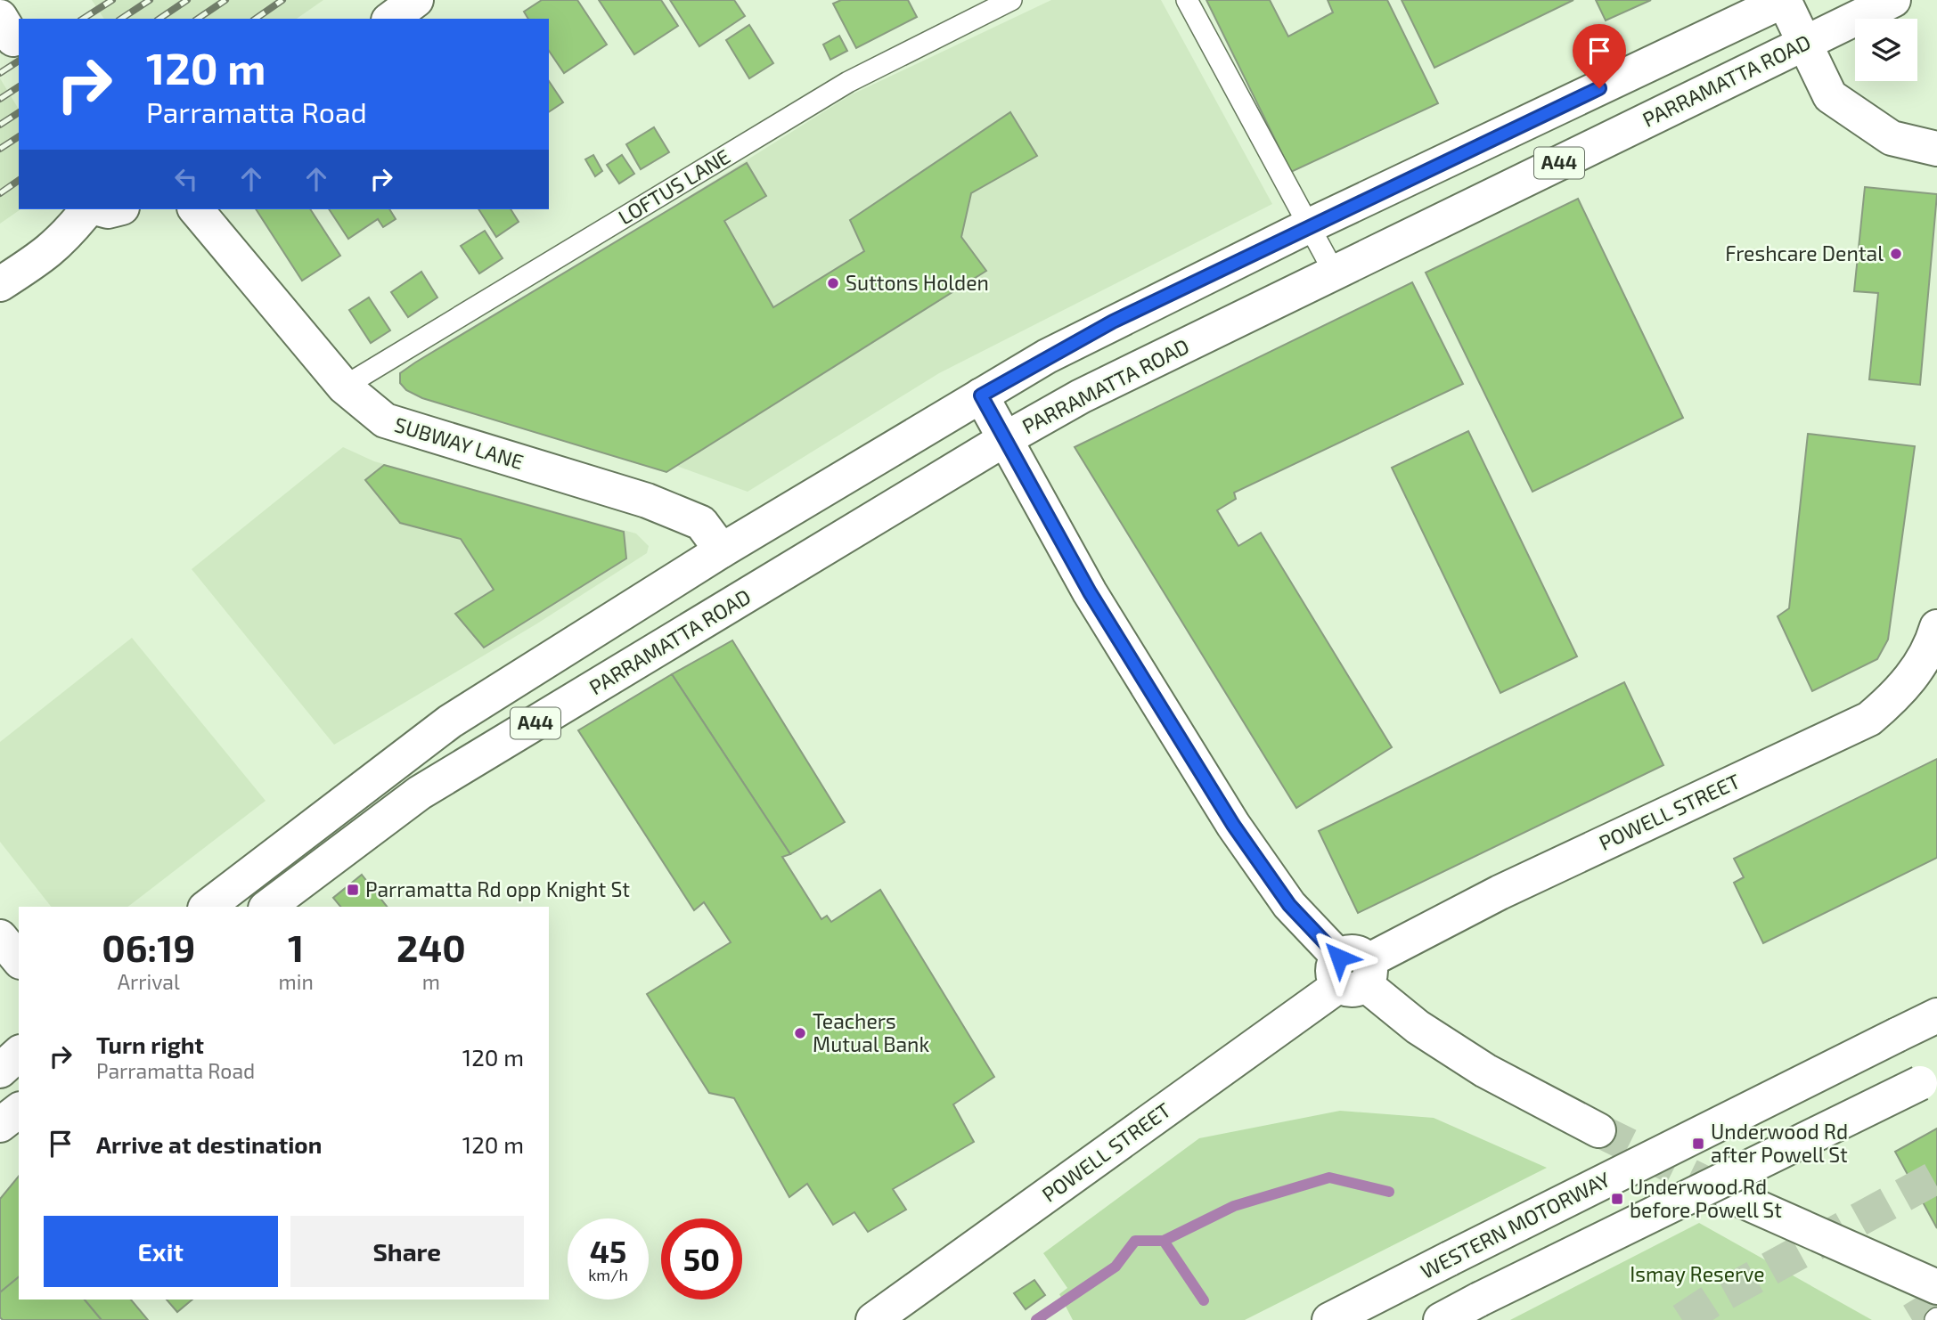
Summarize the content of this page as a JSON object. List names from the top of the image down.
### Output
{
  "streets": {
    "main road": [
      "PARRAMATTA ROAD",
      "A44",
      "SUBWAY LANE",
      "POWELL STREET",
      "WESTERN MOTORWAY"
    ],
    "lane": ["LOFTUS LANE"]
  },
  "crossings": [
    ["A44", "SUBWAY LANE"],
    ["LOFTUS LANE", "SUBWAY LANE"]
  ],
  "parks": ["Ismay Reserve"],
  "places": {
    "other": ["Freshcare Dental", "Suttons Holden", "Teachers Mutual Bank"],
    "transit": ["Parramatta Rd opp Knight St", "Underwood Rd after Powell St", "Underwood Rd before Powell St"]
  },
  "page": {
    "turn": ["120 m", "Parramatta Road"],
    "eta": [
      "06:19",
      "Arrival",
      "1",
      "min",
      "240",
      "m"
    ],
    "list": [
      {
        "name": "Turn right",
        "note": "Parramatta Road",
        "value": "120 m"
      },
      {
        "name": "Arrive at destination",
        "value": "120 m"
      }
    ],
    "buttons": ["Exit", "Share"],
    "speed": "45 km/h",
    "limit": "50"
  }
}
